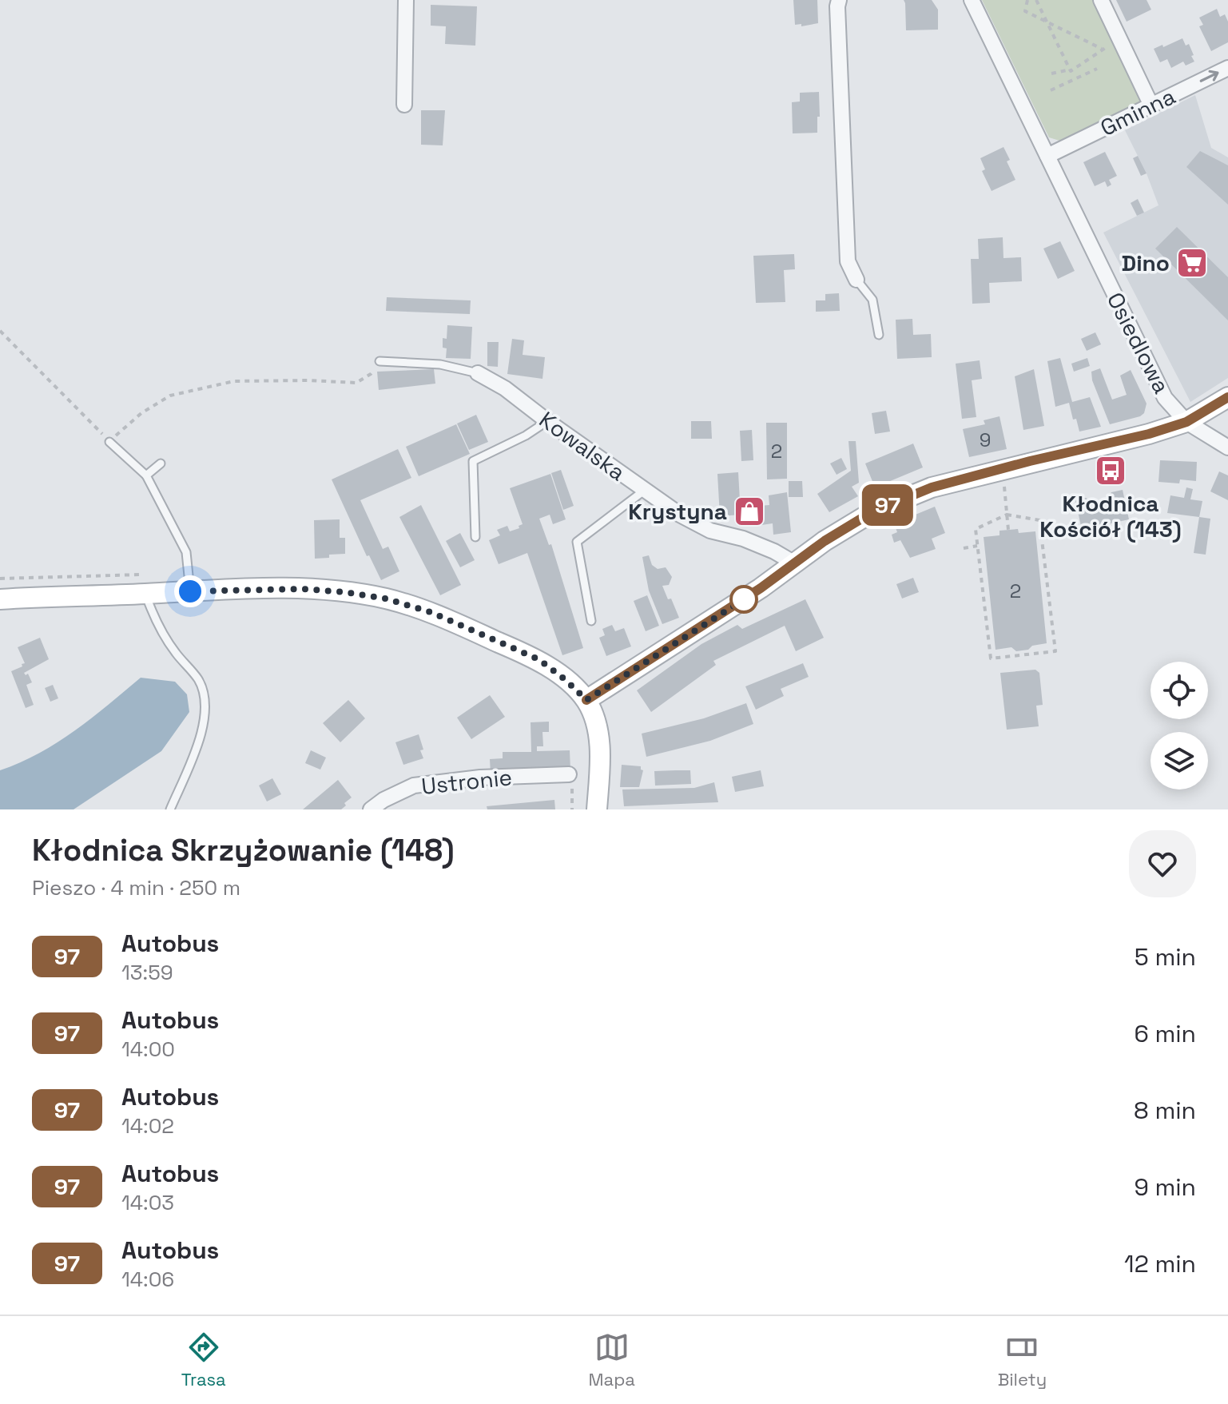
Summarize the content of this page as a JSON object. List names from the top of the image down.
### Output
{
  "streets": {
    "street": [
      "Gminna",
      "Osiedlowa",
      "Kowalska",
      "Ustronie"
    ]
  },
  "crossings": [
    ["Gminna", "Osiedlowa"]
  ],
  "one_way": ["Gminna"],
  "places": {
    "supermarket": ["Dino"],
    "bus stop": ["Kłodnica Kościół (143)"],
    "shop": ["Krystyna"]
  },
  "lines": ["bus line 97"],
  "house_numbers": ["9", "2", "2"],
  "page": {
    "on_map": "97",
    "heading": ["Kłodnica Skrzyżowanie (148)", "Pieszo · 4 min · 250 m"],
    "list": [
      {
        "mark": "97",
        "name": "Autobus",
        "note": "13:59",
        "value": "5 min"
      },
      {
        "mark": "97",
        "name": "Autobus",
        "note": "14:00",
        "value": "6 min"
      },
      {
        "mark": "97",
        "name": "Autobus",
        "note": "14:02",
        "value": "8 min"
      },
      {
        "mark": "97",
        "name": "Autobus",
        "note": "14:03",
        "value": "9 min"
      },
      {
        "mark": "97",
        "name": "Autobus",
        "note": "14:06",
        "value": "12 min"
      }
    ],
    "tabs": ["Trasa", "Mapa", "Bilety"]
  }
}
